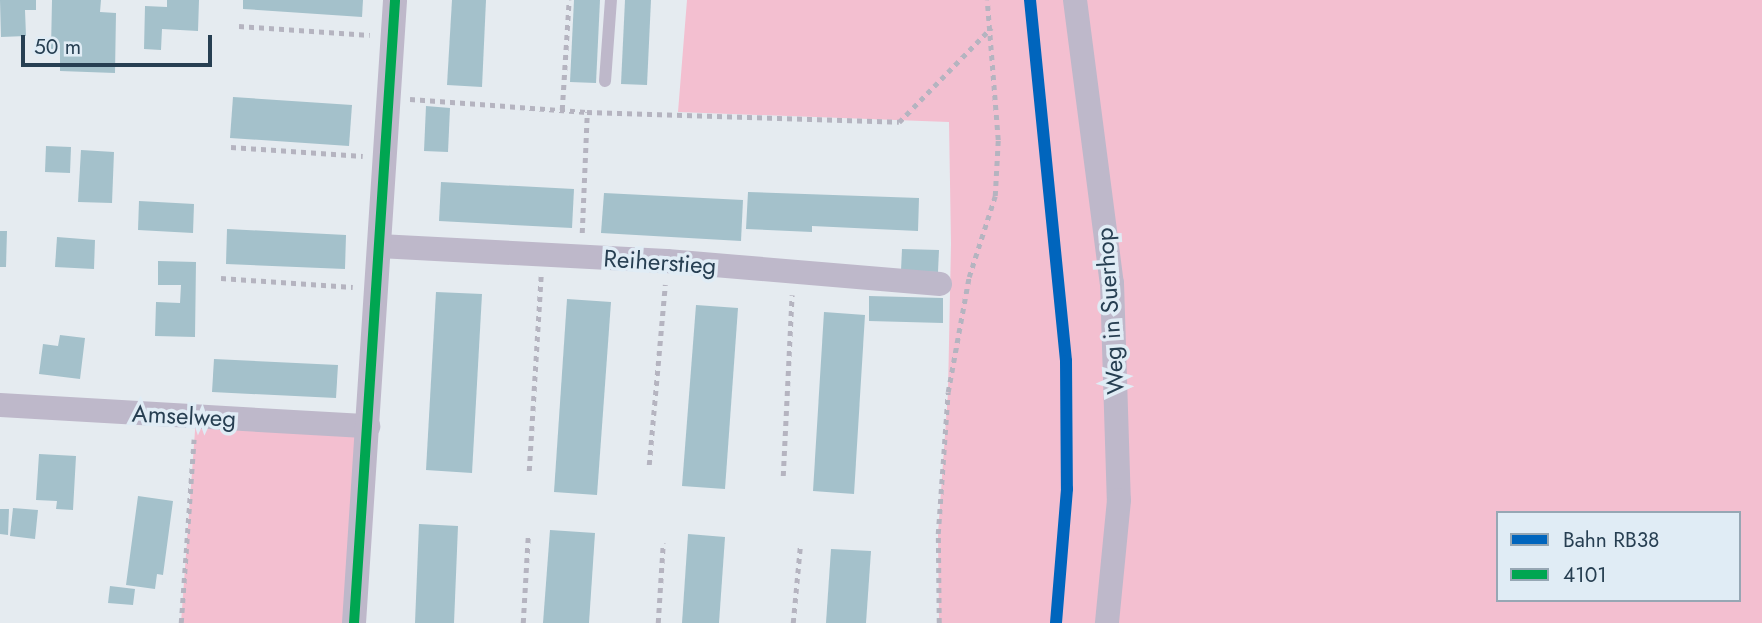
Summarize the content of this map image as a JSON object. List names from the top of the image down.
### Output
{
  "streets": {
    "street": ["Reiherstieg", "Weg in Suerhop", "Amselweg"]
  },
  "lines": ["rail line RB38", "transit line 4101"],
  "legend": ["Bahn RB38", "4101"],
  "scale_bar": "50 m"
}
